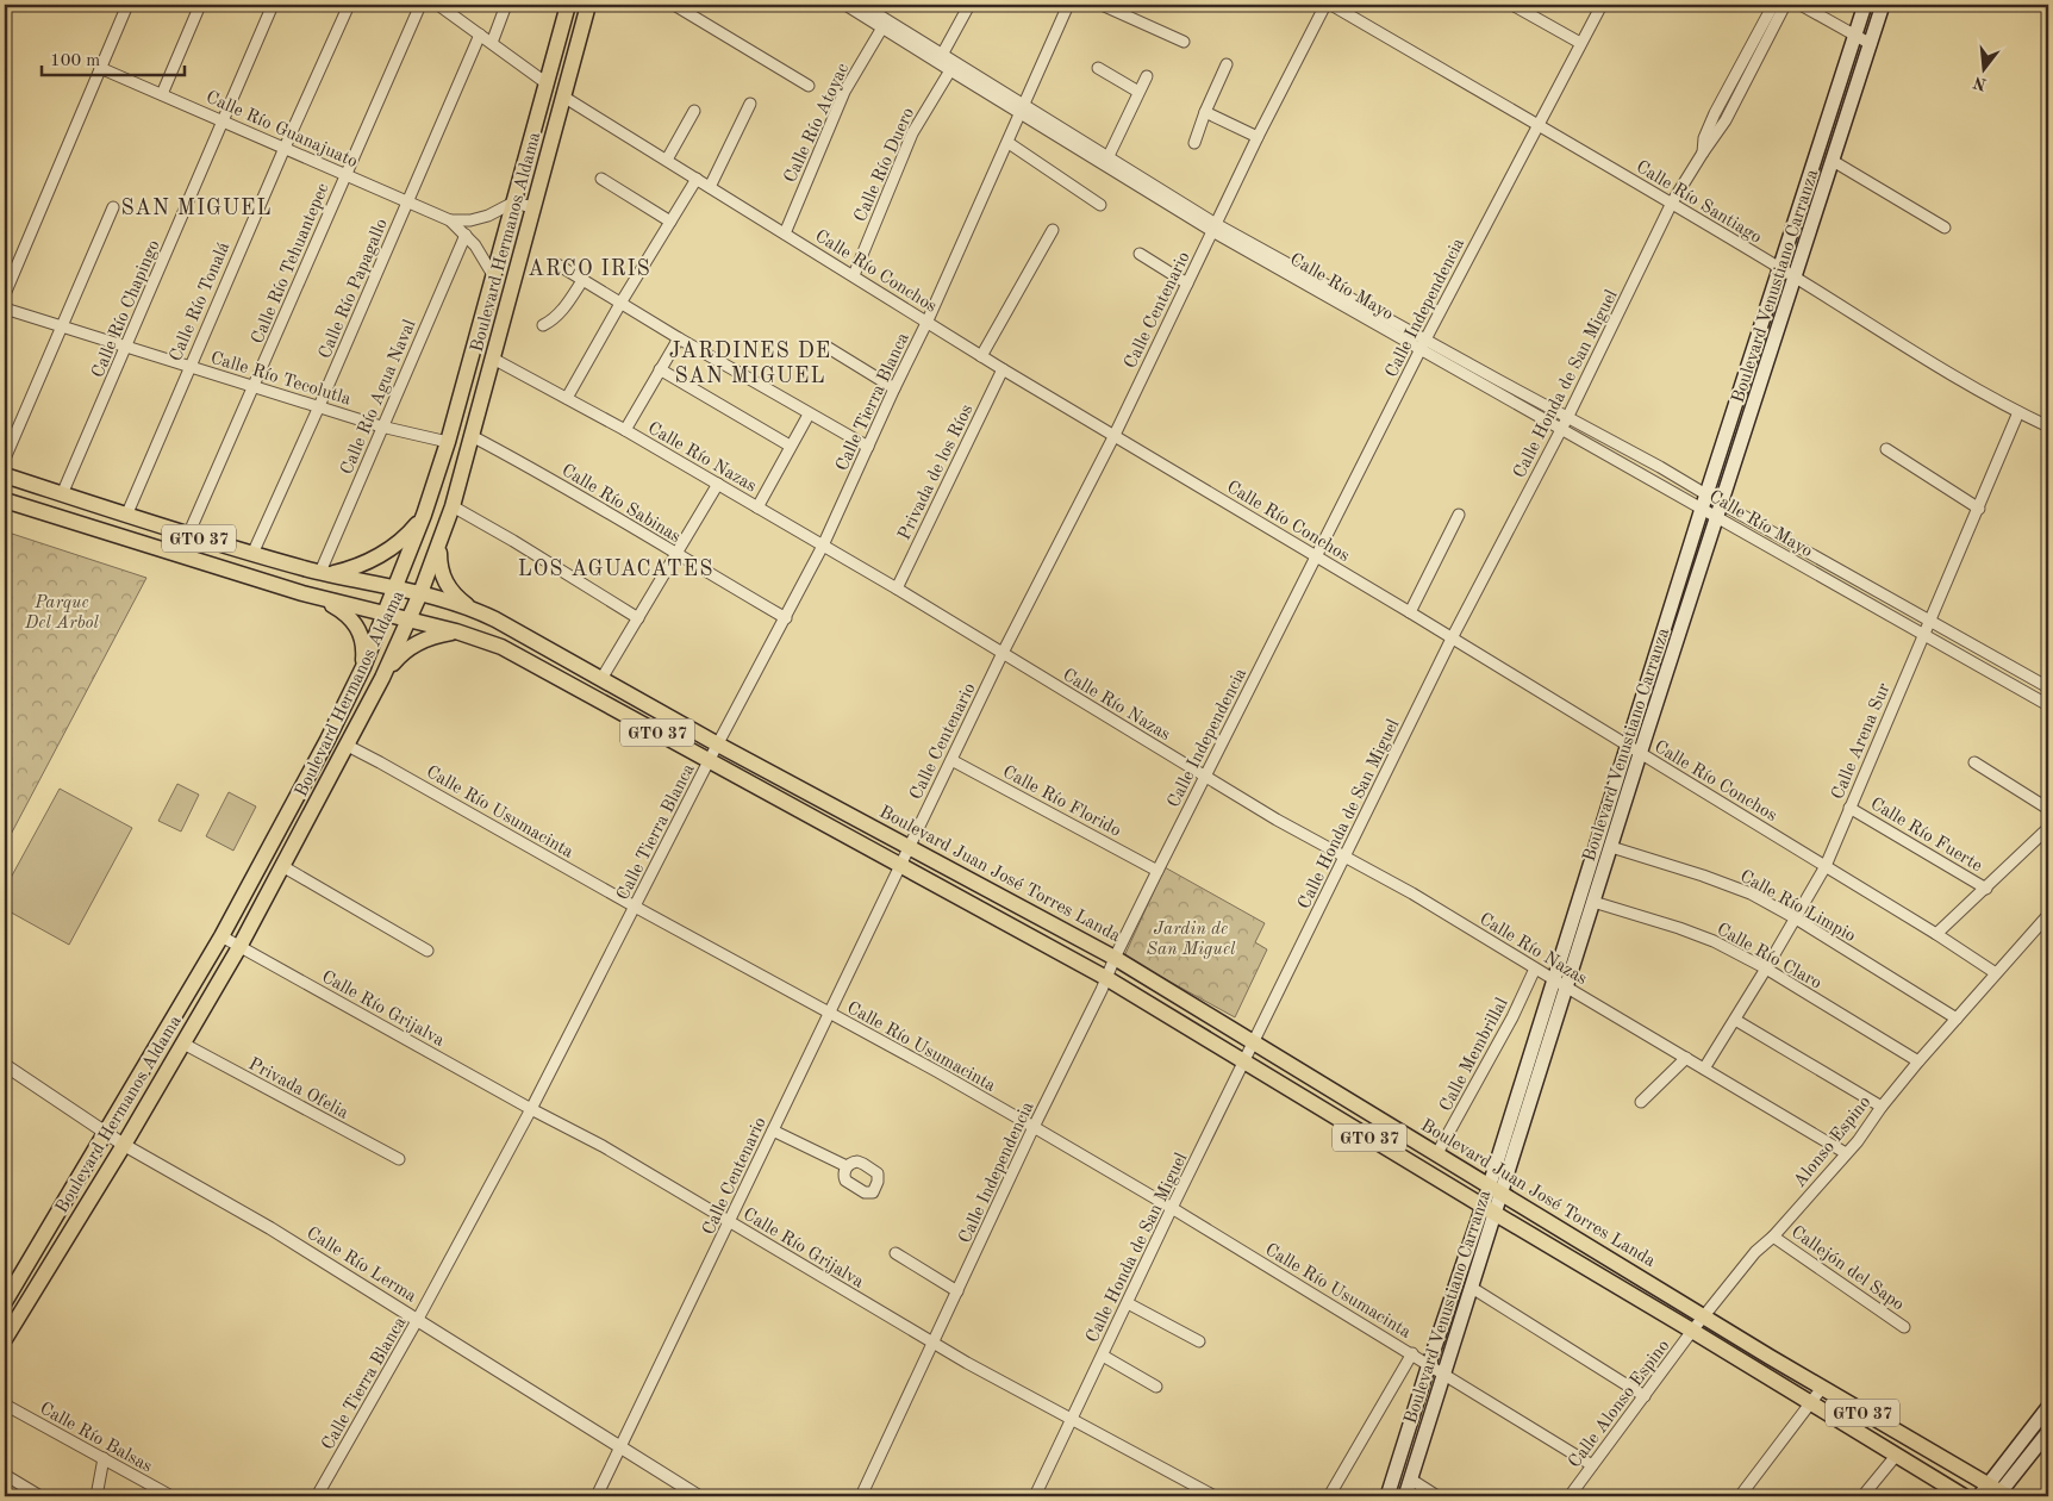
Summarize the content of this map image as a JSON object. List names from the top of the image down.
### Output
{
  "streets": {
    "main road": [
      "Boulevard Hermanos Aldama",
      "Boulevard Venustiano Carranza",
      "GTO 37",
      "Boulevard Juan José Torres Landa"
    ],
    "street": [
      "Calle Río Atoyac",
      "Calle Río Guanajuato",
      "Calle Río Duero",
      "Calle Río Santiago",
      "Calle Río Tehuantepec",
      "Calle Río Conchos",
      "Calle Río Mayo",
      "Calle Río Papagallo",
      "Calle Río Tonalá",
      "Calle Independencia",
      "Calle Río Chapingo",
      "Calle Centenario",
      "Calle Río Tecolutla",
      "Calle Honda de San Miguel",
      "Calle Río Agua Naval",
      "Calle Tierra Blanca",
      "Calle Río Nazas",
      "Privada de los Ríos",
      "Calle Río Sabinas",
      "Calle Arena Sur",
      "Calle Río Florido",
      "Calle Río Usumacinta",
      "Calle Río Fuerte",
      "Calle Río Limpio",
      "Calle Río Claro",
      "Calle Río Grijalva",
      "Calle Membrillal",
      "Privada Ofelia",
      "Alonso Espino",
      "Calle Río Lerma",
      "Callejón del Sapo",
      "Calle Alonso Espino",
      "Calle Río Balsas"
    ]
  },
  "crossings": [
    ["Calle Río Atoyac", "Calle Río Conchos"],
    ["Calle Río Atoyac", "Calle Río Mayo"],
    ["Calle Río Guanajuato", "Boulevard Hermanos Aldama"],
    ["Calle Río Guanajuato", "Calle Río Tehuantepec"],
    ["Calle Río Guanajuato", "Calle Río Papagallo"],
    ["Calle Río Guanajuato", "Calle Río Tonalá"],
    ["Calle Río Guanajuato", "Calle Río Chapingo"],
    ["Calle Río Guanajuato", "Calle Río Agua Naval"],
    ["Calle Río Duero", "Calle Río Conchos"],
    ["Calle Río Duero", "Calle Río Mayo"],
    ["Calle Río Santiago", "Boulevard Venustiano Carranza"],
    ["Calle Río Santiago", "Calle Independencia"],
    ["Calle Río Santiago", "Calle Honda de San Miguel"],
    ["Calle Río Santiago", "Calle Arena Sur"],
    ["Boulevard Hermanos Aldama", "Calle Río Conchos"],
    ["Boulevard Hermanos Aldama", "Calle Río Tecolutla"],
    ["Boulevard Hermanos Aldama", "Calle Río Nazas"],
    ["Boulevard Hermanos Aldama", "Calle Río Sabinas"],
    ["Boulevard Hermanos Aldama", "GTO 37"],
    ["Boulevard Hermanos Aldama", "Calle Río Usumacinta"],
    ["Boulevard Hermanos Aldama", "Boulevard Juan José Torres Landa"],
    ["Boulevard Hermanos Aldama", "Calle Río Grijalva"],
    ["Boulevard Hermanos Aldama", "Privada Ofelia"],
    ["Boulevard Hermanos Aldama", "Calle Río Lerma"],
    ["Calle Río Tehuantepec", "Calle Río Tecolutla"],
    ["Calle Río Tehuantepec", "Boulevard Juan José Torres Landa"],
    ["Calle Río Conchos", "Boulevard Venustiano Carranza"],
    ["Calle Río Conchos", "Calle Independencia"],
    ["Calle Río Conchos", "Calle Centenario"],
    ["Calle Río Conchos", "Calle Honda de San Miguel"],
    ["Calle Río Conchos", "Calle Tierra Blanca"],
    ["Calle Río Conchos", "Privada de los Ríos"],
    ["Calle Río Conchos", "Calle Arena Sur"],
    ["Calle Río Conchos", "Alonso Espino"],
    ["Calle Río Mayo", "Boulevard Venustiano Carranza"],
    ["Calle Río Mayo", "Calle Independencia"],
    ["Calle Río Mayo", "Calle Centenario"],
    ["Calle Río Mayo", "Calle Honda de San Miguel"],
    ["Calle Río Mayo", "Calle Tierra Blanca"],
    ["Calle Río Mayo", "Calle Arena Sur"],
    ["Boulevard Venustiano Carranza", "Calle Río Nazas"],
    ["Boulevard Venustiano Carranza", "GTO 37"],
    ["Boulevard Venustiano Carranza", "Calle Río Usumacinta"],
    ["Boulevard Venustiano Carranza", "Boulevard Juan José Torres Landa"],
    ["Boulevard Venustiano Carranza", "Calle Río Limpio"],
    ["Boulevard Venustiano Carranza", "Calle Río Claro"],
    ["Calle Río Papagallo", "Calle Río Tecolutla"],
    ["Calle Río Papagallo", "Boulevard Juan José Torres Landa"],
    ["Calle Río Tonalá", "Calle Río Tecolutla"],
    ["Calle Río Tonalá", "Boulevard Juan José Torres Landa"],
    ["Calle Independencia", "Calle Río Nazas"],
    ["Calle Independencia", "GTO 37"],
    ["Calle Independencia", "Calle Río Florido"],
    ["Calle Independencia", "Calle Río Usumacinta"],
    ["Calle Independencia", "Boulevard Juan José Torres Landa"],
    ["Calle Independencia", "Calle Río Grijalva"],
    ["Calle Río Chapingo", "Calle Río Tecolutla"],
    ["Calle Río Chapingo", "Boulevard Juan José Torres Landa"],
    ["Calle Centenario", "Calle Río Nazas"],
    ["Calle Centenario", "GTO 37"],
    ["Calle Centenario", "Calle Río Florido"],
    ["Calle Centenario", "Calle Río Usumacinta"],
    ["Calle Centenario", "Boulevard Juan José Torres Landa"],
    ["Calle Centenario", "Calle Río Grijalva"],
    ["Calle Centenario", "Calle Río Lerma"],
    ["Calle Río Tecolutla", "Calle Río Agua Naval"],
    ["Calle Honda de San Miguel", "Calle Río Nazas"],
    ["Calle Honda de San Miguel", "GTO 37"],
    ["Calle Honda de San Miguel", "Calle Río Usumacinta"],
    ["Calle Honda de San Miguel", "Boulevard Juan José Torres Landa"],
    ["Calle Honda de San Miguel", "Calle Río Grijalva"],
    ["Calle Río Agua Naval", "Boulevard Juan José Torres Landa"],
    ["Calle Tierra Blanca", "Calle Río Nazas"],
    ["Calle Tierra Blanca", "Calle Río Sabinas"],
    ["Calle Tierra Blanca", "GTO 37"],
    ["Calle Tierra Blanca", "Calle Río Usumacinta"],
    ["Calle Tierra Blanca", "Boulevard Juan José Torres Landa"],
    ["Calle Tierra Blanca", "Calle Río Grijalva"],
    ["Calle Tierra Blanca", "Calle Río Lerma"],
    ["Calle Río Nazas", "Privada de los Ríos"],
    ["Calle Río Nazas", "Calle Arena Sur"],
    ["Calle Río Nazas", "Calle Membrillal"],
    ["Calle Río Nazas", "Alonso Espino"],
    ["GTO 37", "Alonso Espino"],
    ["GTO 37", "Calle Alonso Espino"],
    ["Calle Arena Sur", "Calle Río Fuerte"],
    ["Calle Arena Sur", "Calle Río Limpio"],
    ["Calle Arena Sur", "Calle Río Claro"],
    ["Calle Río Usumacinta", "Calle Alonso Espino"],
    ["Boulevard Juan José Torres Landa", "Calle Membrillal"],
    ["Boulevard Juan José Torres Landa", "Alonso Espino"],
    ["Calle Río Limpio", "Alonso Espino"],
    ["Calle Río Claro", "Alonso Espino"],
    ["Alonso Espino", "Callejón del Sapo"],
    ["Alonso Espino", "Calle Alonso Espino"]
  ],
  "districts": [
    "SAN MIGUEL",
    "ARCO IRIS",
    "JARDINES DE SAN MIGUEL",
    "LOS AGUACATES"
  ],
  "parks": ["Parque Del Arbol", "Jardin de San Miguel"],
  "scale_bar": "100 m",
  "north": "bottom"
}
